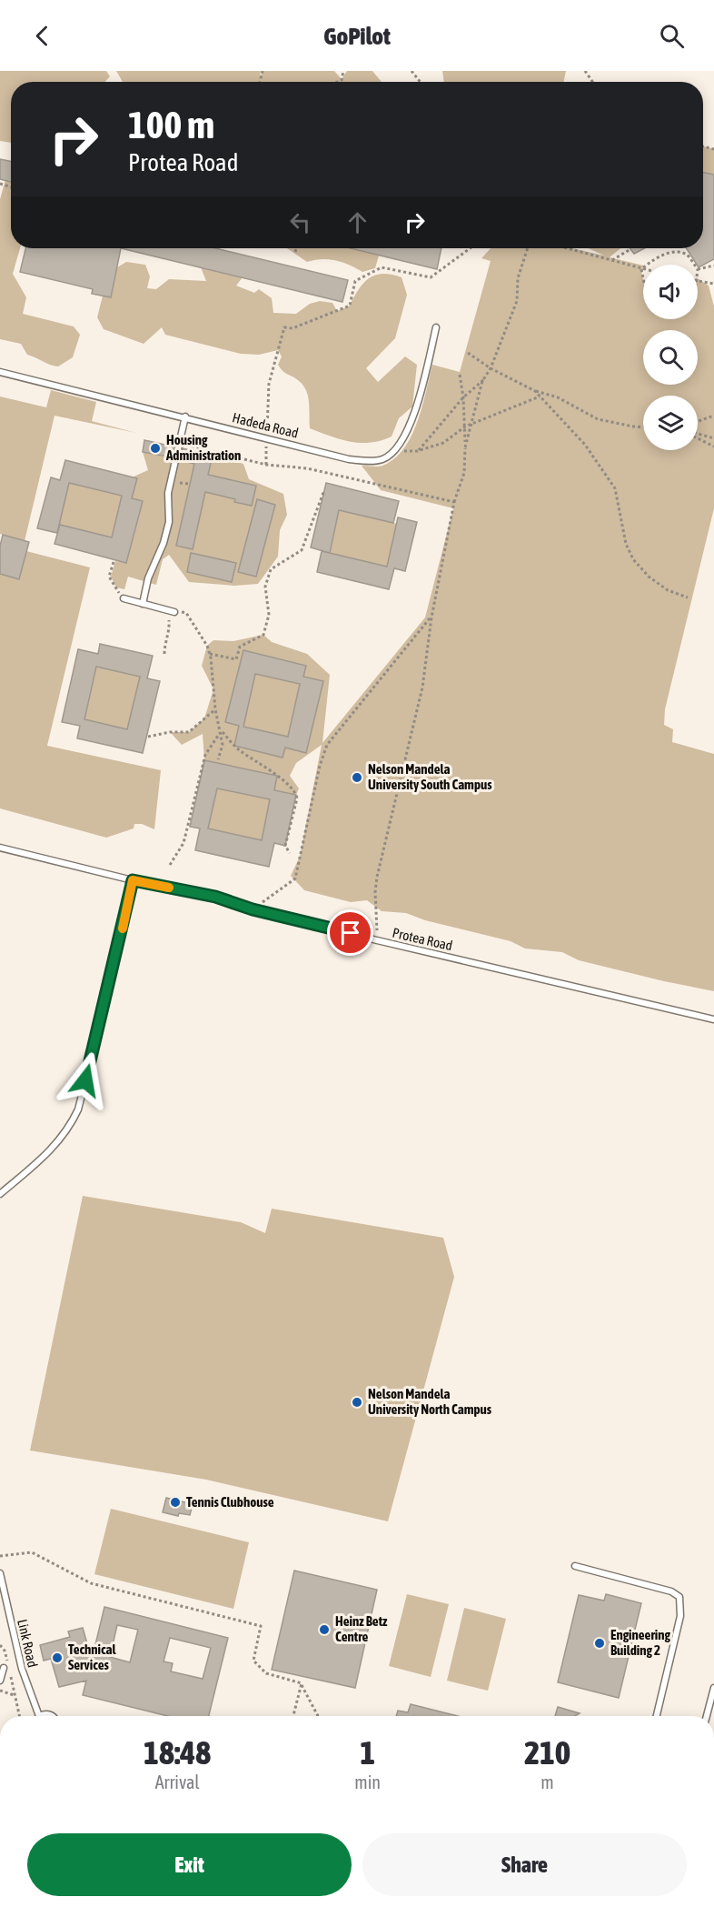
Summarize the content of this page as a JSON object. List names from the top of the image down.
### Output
{
  "streets": {
    "lane": ["Hadeda Road", "Protea Road", "Link Road"]
  },
  "places": [
    "Housing Administration",
    "Nelson Mandela University South Campus",
    "Nelson Mandela University North Campus",
    "Tennis Clubhouse",
    "Heinz Betz Centre",
    "Engineering Building 2",
    "Technical Services"
  ],
  "page": {
    "header": "GoPilot",
    "turn": ["100 m", "Protea Road"],
    "eta": [
      "18:48",
      "Arrival",
      "1",
      "min",
      "210",
      "m"
    ],
    "buttons": ["Exit", "Share"]
  }
}
